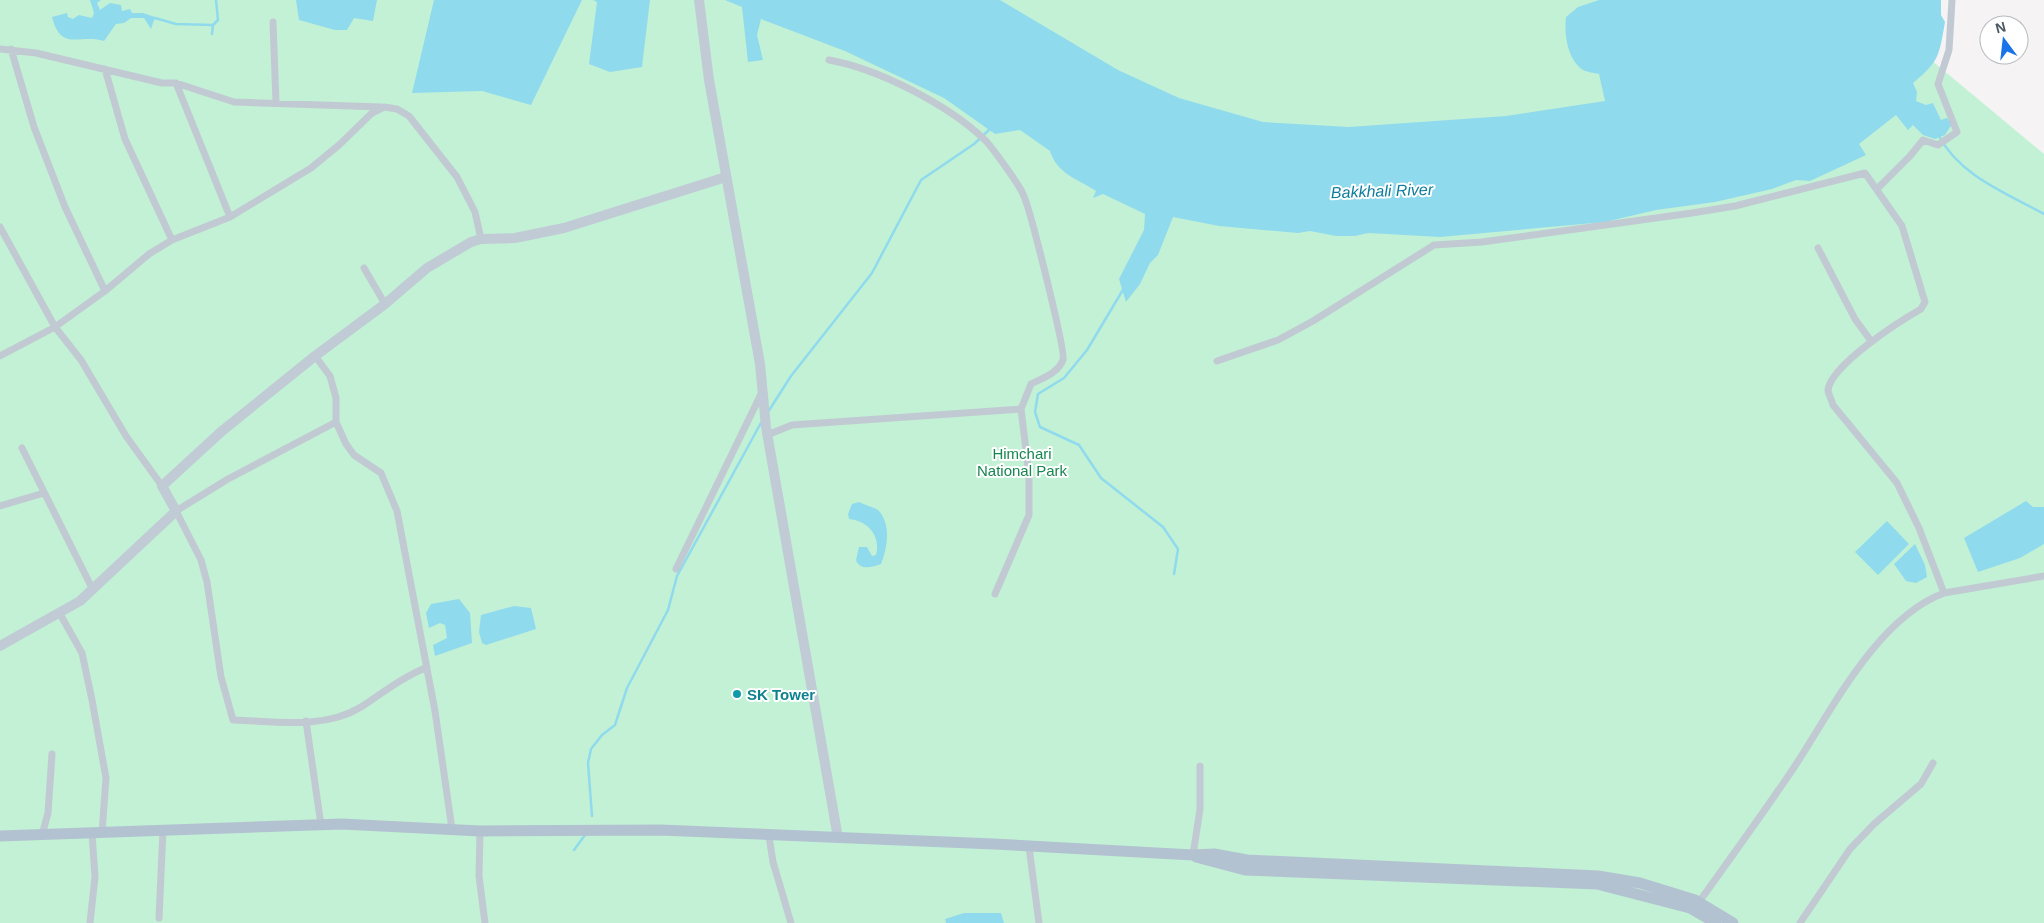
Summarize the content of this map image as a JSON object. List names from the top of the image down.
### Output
{
  "water": ["Bakkhali River"],
  "parks": ["Himchari National Park"],
  "places": ["SK Tower"],
  "north": "top"
}
